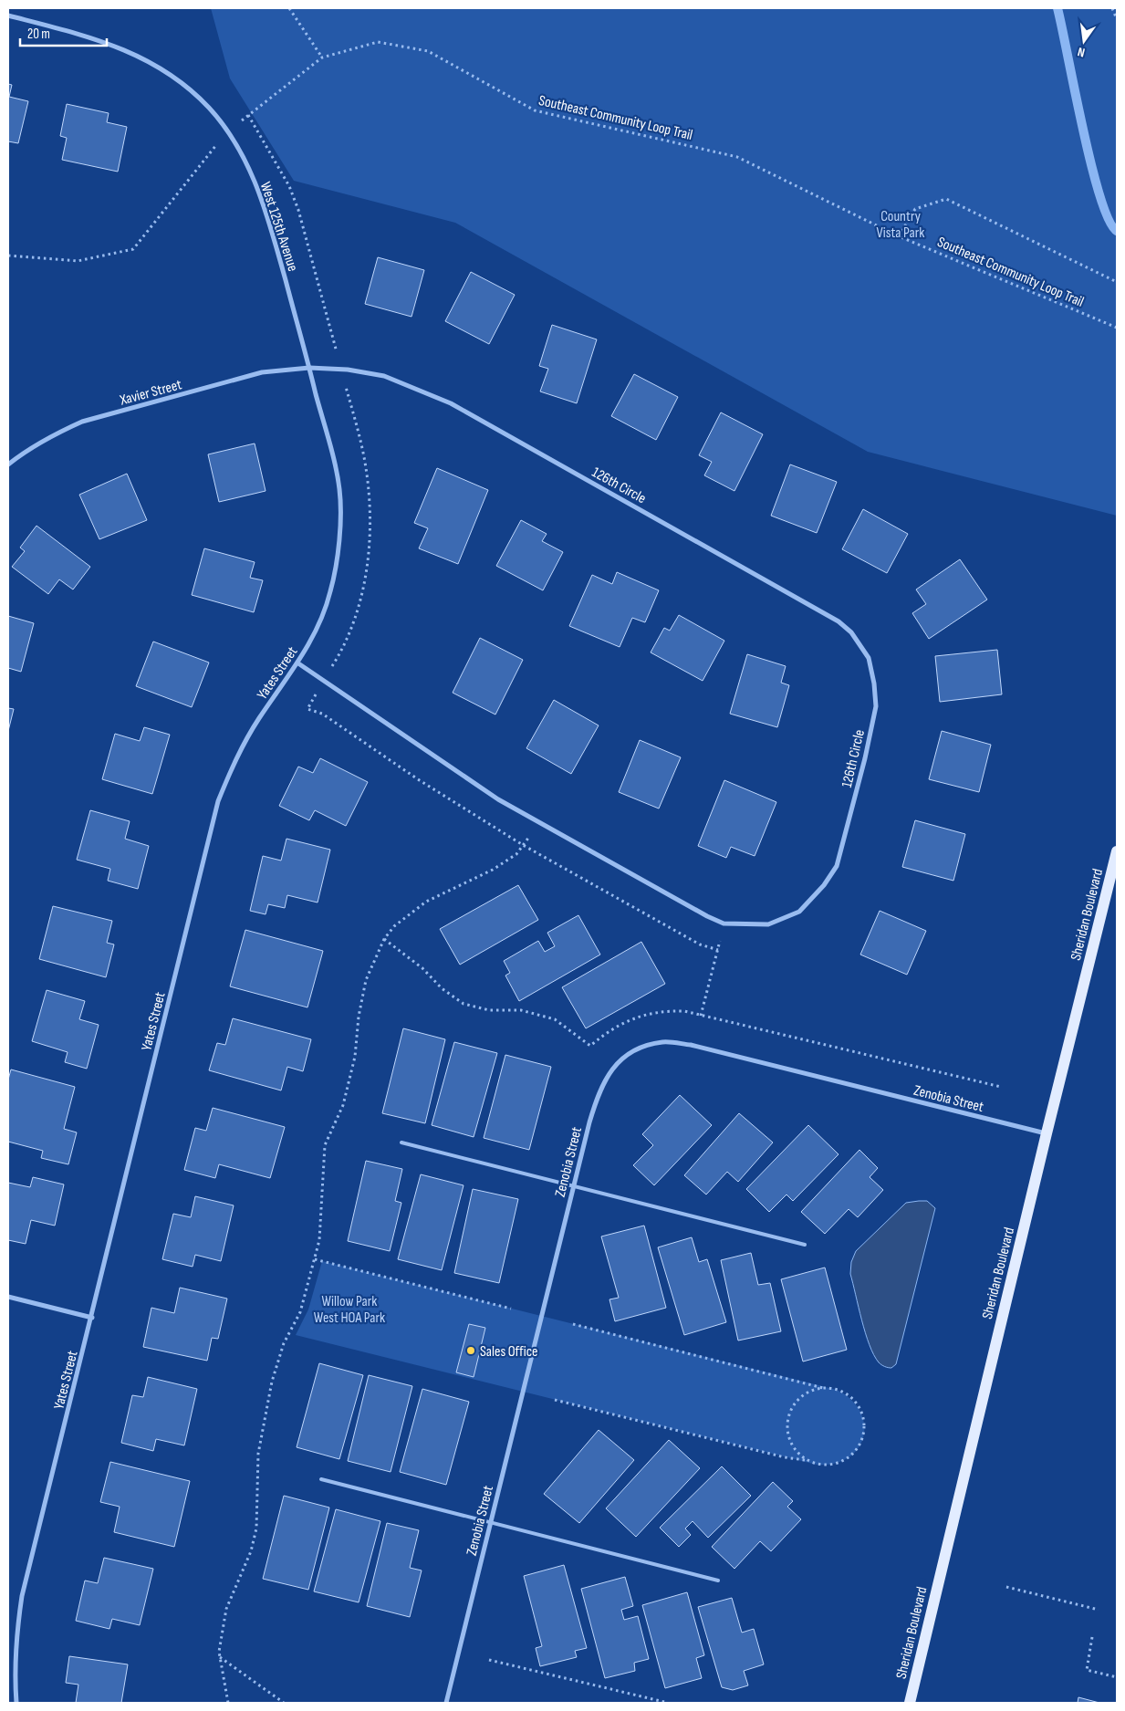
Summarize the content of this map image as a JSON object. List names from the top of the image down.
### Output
{
  "streets": {
    "main road": ["Sheridan Boulevard"],
    "street": [
      "West 125th Avenue",
      "Xavier Street",
      "126th Circle",
      "Yates Street",
      "Zenobia Street"
    ],
    "path": ["Southeast Community Loop Trail"]
  },
  "crossings": [
    ["Southeast Community Loop Trail", "West 125th Avenue"],
    ["West 125th Avenue", "Xavier Street"],
    ["West 125th Avenue", "126th Circle"],
    ["West 125th Avenue", "Yates Street"],
    ["Xavier Street", "126th Circle"],
    ["Xavier Street", "Yates Street"],
    ["126th Circle", "Yates Street"],
    ["Sheridan Boulevard", "Zenobia Street"]
  ],
  "parks": ["Country Vista Park", "Willow Park West HOA Park"],
  "places": ["Sales Office"],
  "scale_bar": "20 m",
  "north": "bottom"
}
